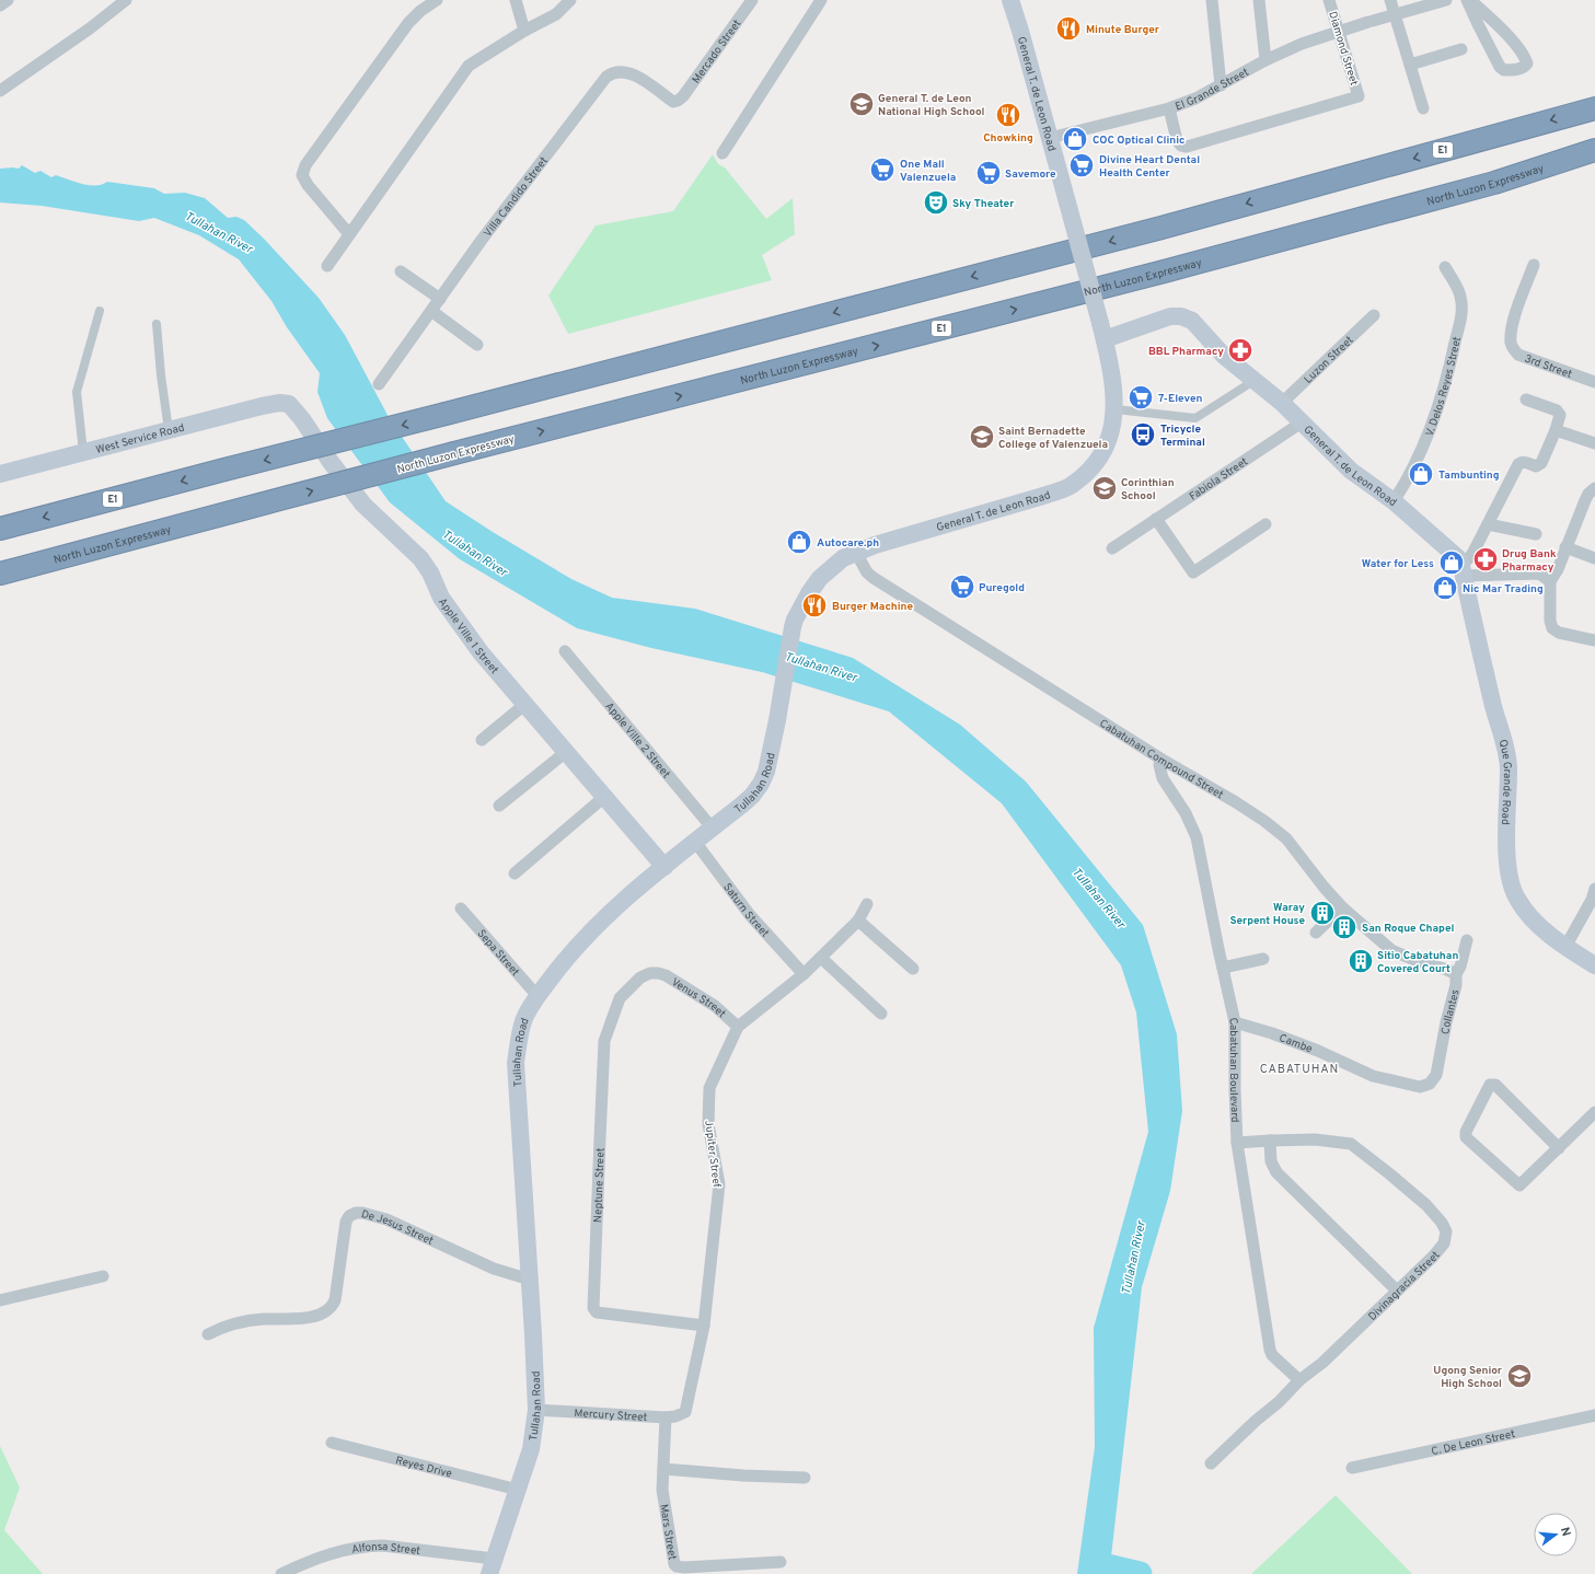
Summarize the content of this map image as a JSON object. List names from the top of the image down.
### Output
{
  "streets": {
    "highway": ["E1", "North Luzon Expressway"],
    "main road": [
      "General T. de Leon Road",
      "West Service Road",
      "Apple Ville 1 Street",
      "Tullahan Road",
      "Que Grande Road"
    ],
    "street": [
      "Diamond Street",
      "Mercado Street",
      "El Grande Street",
      "Villa Candido Street",
      "Luzon Street",
      "3rd Street",
      "V. Delos Reyes Street",
      "Fabiola Street",
      "Apple Ville 2 Street",
      "Cabatuhan Compound Street",
      "Saturn Street",
      "Sepa Street",
      "Venus Street",
      "Collantes",
      "Cambe",
      "Cabatuhan Boulevard",
      "Jupiter Streef",
      "Neptune Street",
      "De Jesus Street",
      "Divinagracia Street",
      "Mercury Street",
      "C. De Leon Street",
      "Reyes Drive",
      "Mars Street",
      "Alfonsa Street"
    ]
  },
  "crossings": [
    ["Diamond Street", "El Grande Street"],
    ["Mercado Street", "Villa Candido Street"],
    ["El Grande Street", "General T. de Leon Road"],
    ["General T. de Leon Road", "Luzon Street"],
    ["General T. de Leon Road", "V. Delos Reyes Street"],
    ["General T. de Leon Road", "Fabiola Street"],
    ["General T. de Leon Road", "Cabatuhan Compound Street"],
    ["General T. de Leon Road", "Tullahan Road"],
    ["General T. de Leon Road", "Que Grande Road"],
    ["West Service Road", "Apple Ville 1 Street"],
    ["Apple Ville 1 Street", "Tullahan Road"],
    ["Apple Ville 2 Street", "Tullahan Road"],
    ["Cabatuhan Compound Street", "Collantes"],
    ["Cabatuhan Compound Street", "Cabatuhan Boulevard"],
    ["Tullahan Road", "Saturn Street"],
    ["Tullahan Road", "Sepa Street"],
    ["Tullahan Road", "De Jesus Street"],
    ["Tullahan Road", "Mercury Street"],
    ["Tullahan Road", "Reyes Drive"],
    ["Tullahan Road", "Alfonsa Street"],
    ["Saturn Street", "Jupiter Streef"],
    ["Venus Street", "Jupiter Streef"],
    ["Venus Street", "Neptune Street"],
    ["Collantes", "Cambe"],
    ["Cambe", "Cabatuhan Boulevard"],
    ["Cabatuhan Boulevard", "Divinagracia Street"],
    ["Jupiter Streef", "Neptune Street"],
    ["Jupiter Streef", "Mercury Street"],
    ["Mercury Street", "Mars Street"]
  ],
  "districts": ["CABATUHAN"],
  "water": ["Tullahan River"],
  "places": {
    "restaurant": ["Minute Burger", "Chowking", "Burger Machine"],
    "school or university": [
      "General T. de Leon National High School",
      "Saint Bernadette College of Valenzuela",
      "Corinthian School",
      "Ugong Senior High School"
    ],
    "shop": [
      "COC Optical Clinic",
      "Tambunting",
      "Autocare.ph",
      "Water for Less",
      "Nic Mar Trading"
    ],
    "supermarket": [
      "Divine Heart Dental Health Center",
      "One Mall Valenzuela",
      "Savemore",
      "7-Eleven",
      "Puregold"
    ],
    "theatre": ["Sky Theater"],
    "pharmacy": ["BBL Pharmacy", "Drug Bank Pharmacy"],
    "bus stop": ["Tricycle Terminal"],
    "building": ["Waray Serpent House", "San Roque Chapel", "Sitio Cabatuhan Covered Court"]
  },
  "north": "right"
}
